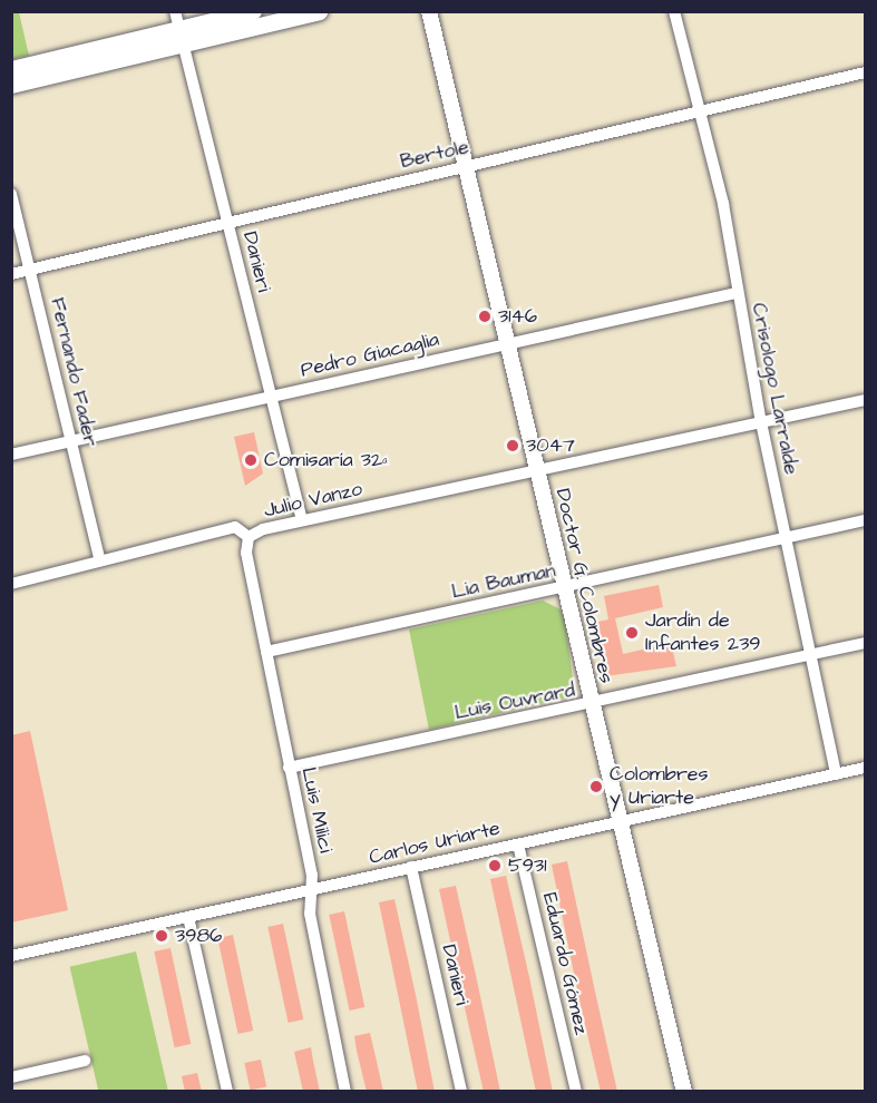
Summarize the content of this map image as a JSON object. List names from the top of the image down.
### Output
{
  "streets": {
    "street": [
      "Bertole",
      "Danieri",
      "Pedro Giacaglia",
      "Fernando Fader",
      "Crisologo Larralde",
      "Julio Vanzo",
      "Lia Bauman",
      "Doctor G. Colombres",
      "Luis Ouvrard",
      "Luis Milici",
      "Carlos Uriarte",
      "Eduardo Gómez"
    ]
  },
  "crossings": [
    ["Bertole", "Danieri"],
    ["Bertole", "Fernando Fader"],
    ["Bertole", "Crisologo Larralde"],
    ["Bertole", "Doctor G. Colombres"],
    ["Danieri", "Pedro Giacaglia"],
    ["Danieri", "Julio Vanzo"],
    ["Danieri", "Carlos Uriarte"],
    ["Pedro Giacaglia", "Fernando Fader"],
    ["Pedro Giacaglia", "Crisologo Larralde"],
    ["Pedro Giacaglia", "Doctor G. Colombres"],
    ["Fernando Fader", "Julio Vanzo"],
    ["Crisologo Larralde", "Julio Vanzo"],
    ["Crisologo Larralde", "Lia Bauman"],
    ["Crisologo Larralde", "Luis Ouvrard"],
    ["Crisologo Larralde", "Carlos Uriarte"],
    ["Julio Vanzo", "Doctor G. Colombres"],
    ["Julio Vanzo", "Luis Milici"],
    ["Lia Bauman", "Doctor G. Colombres"],
    ["Lia Bauman", "Luis Milici"],
    ["Doctor G. Colombres", "Luis Ouvrard"],
    ["Doctor G. Colombres", "Carlos Uriarte"],
    ["Luis Ouvrard", "Luis Milici"],
    ["Luis Milici", "Carlos Uriarte"],
    ["Carlos Uriarte", "Eduardo Gómez"]
  ],
  "places": [
    "3146",
    "3047",
    "Comisaría 32ª",
    "Jardín de Infantes 239",
    "Colombres y Uriarte",
    "5931",
    "3986"
  ]
}
